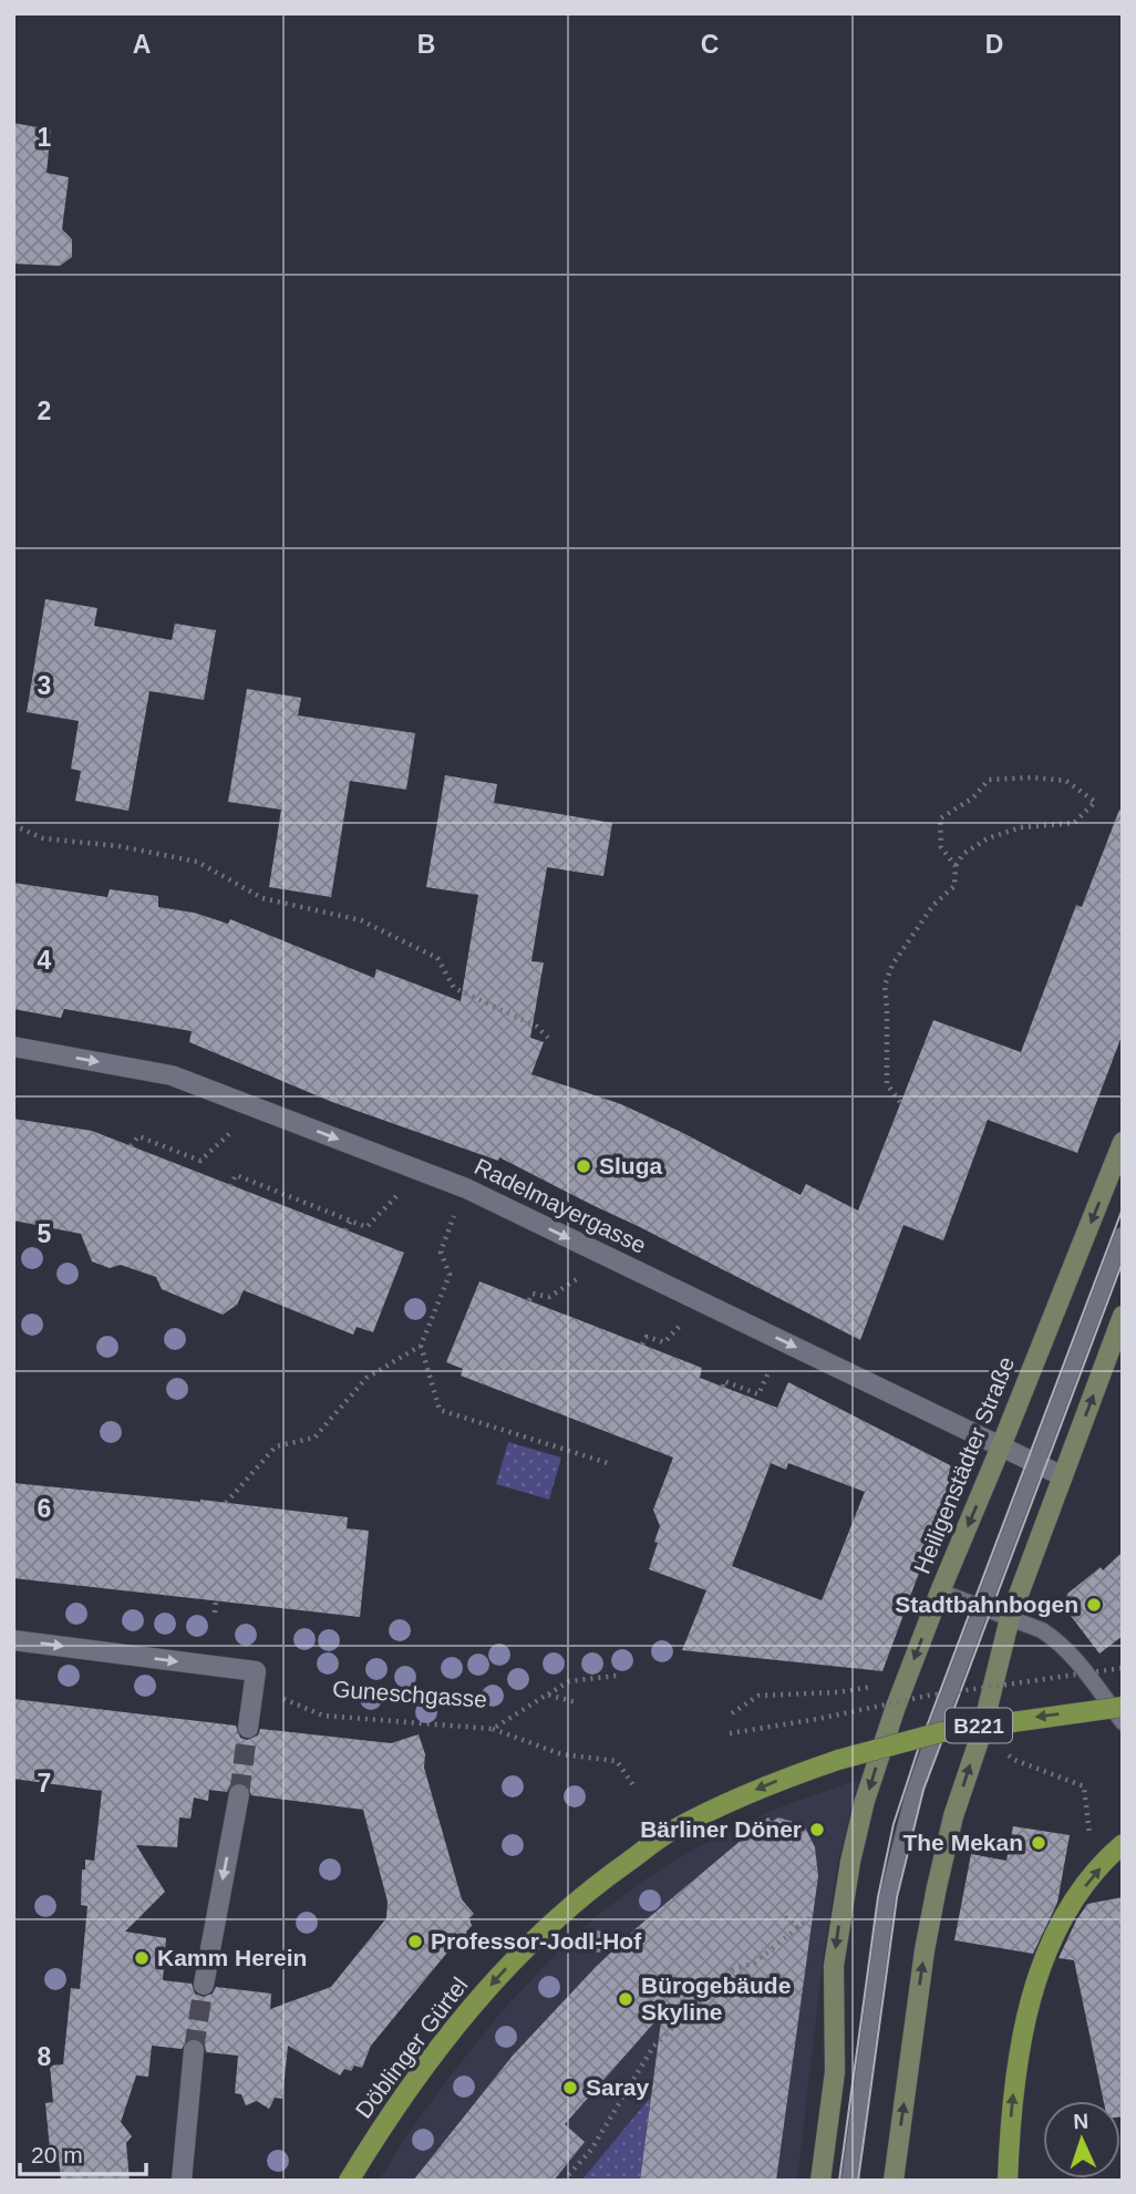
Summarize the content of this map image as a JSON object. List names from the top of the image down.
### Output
{
  "streets": {
    "main road": ["Heiligenstädter Straße", "B221", "Döblinger Gürtel"],
    "street": ["Radelmayergasse"],
    "path": ["Guneschgasse"]
  },
  "crossings": [
    ["Radelmayergasse", "Heiligenstädter Straße"]
  ],
  "one_way": ["Radelmayergasse", "Döblinger Gürtel"],
  "places": [
    "Sluga",
    "Stadtbahnbogen",
    "Bärliner Döner",
    "The Mekan",
    "Professor-Jodl-Hof",
    "Kamm Herein",
    "Bürogebäude Skyline",
    "Saray"
  ],
  "scale_bar": "20 m",
  "north": "top",
  "grid": {
    "columns": [
      "A",
      "B",
      "C",
      "D"
    ],
    "rows": [
      "1",
      "2",
      "3",
      "4",
      "5",
      "6",
      "7",
      "8"
    ]
  }
}
